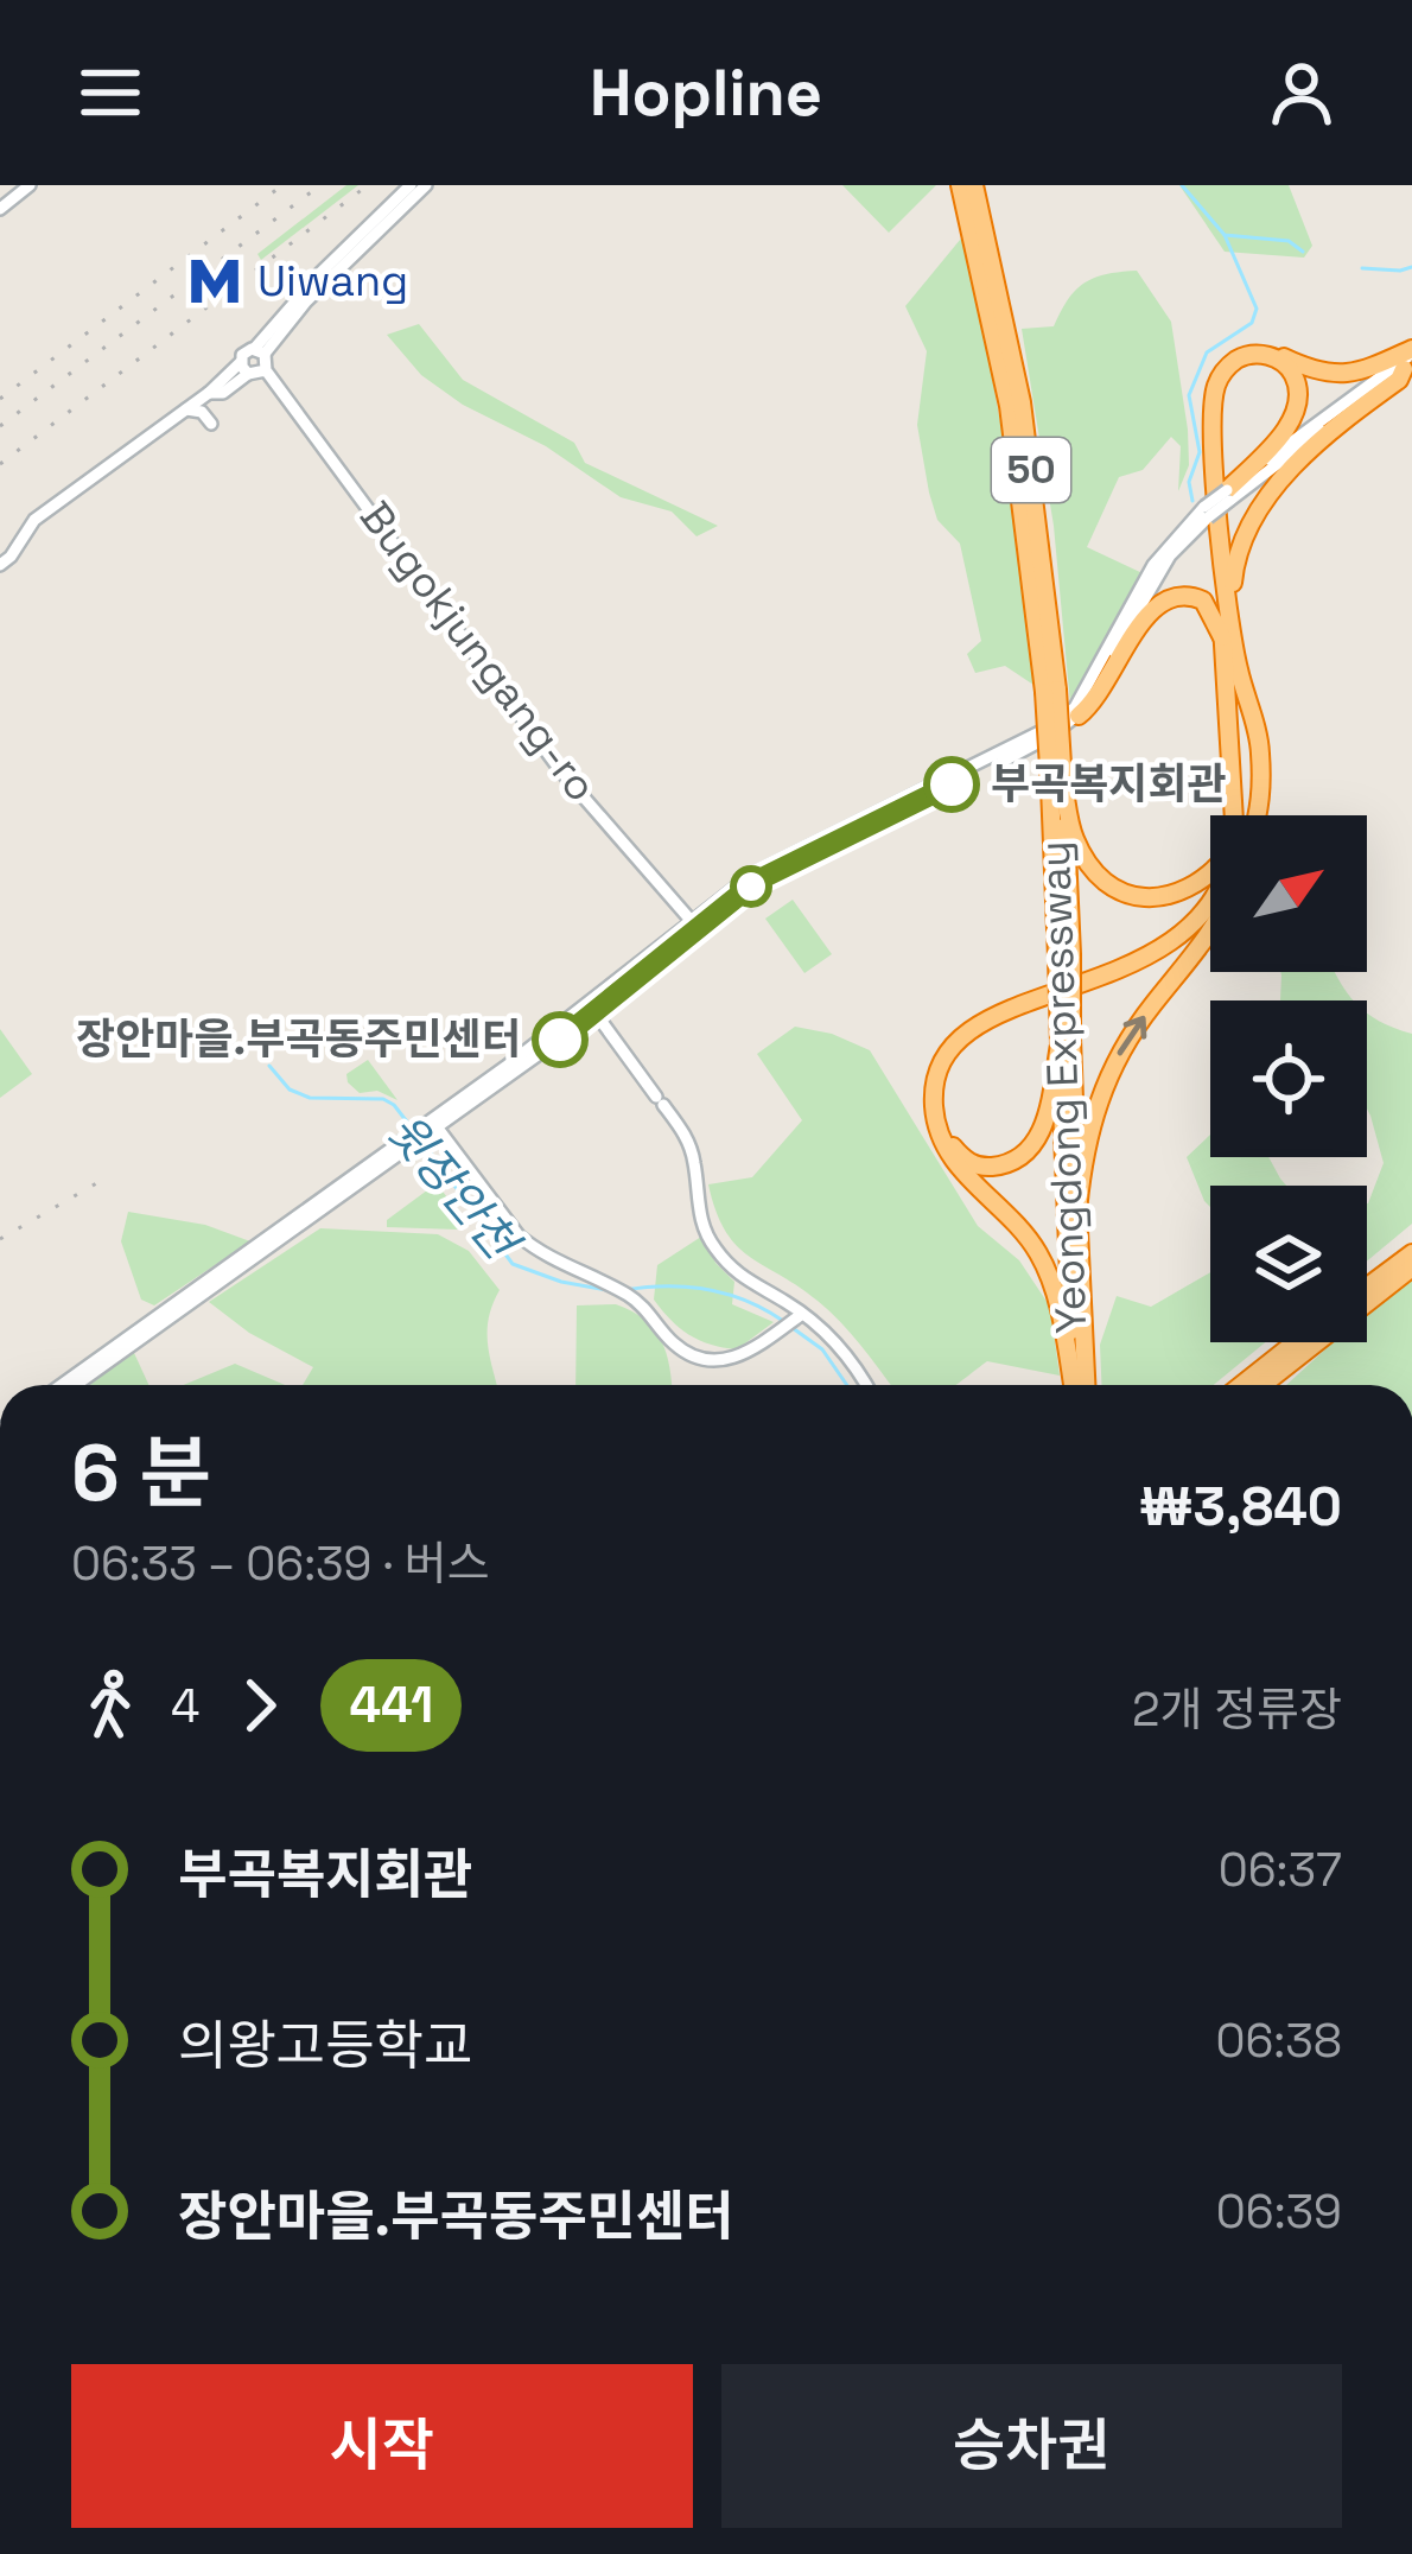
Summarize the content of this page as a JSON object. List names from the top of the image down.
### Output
{
  "streets": {
    "highway": ["50", "Yeongdong Expressway"],
    "street": ["Bugokjungang-ro"]
  },
  "water": ["윗장안천"],
  "places": {
    "metro station": ["Uiwang"],
    "other": ["부곡복지회관", "장안마을.부곡동주민센터"]
  },
  "lines": ["bus line 441"],
  "north": "top right",
  "page": {
    "header": "Hopline",
    "heading": ["6 분", "06:33 – 06:39 · 버스", "₩3,840"],
    "legs": ["4", "441", "2개 정류장"],
    "list": [
      {
        "name": "부곡복지회관",
        "value": "06:37"
      },
      {
        "name": "의왕고등학교",
        "value": "06:38"
      },
      {
        "name": "장안마을.부곡동주민센터",
        "value": "06:39"
      }
    ],
    "buttons": ["시작", "승차권"]
  }
}
